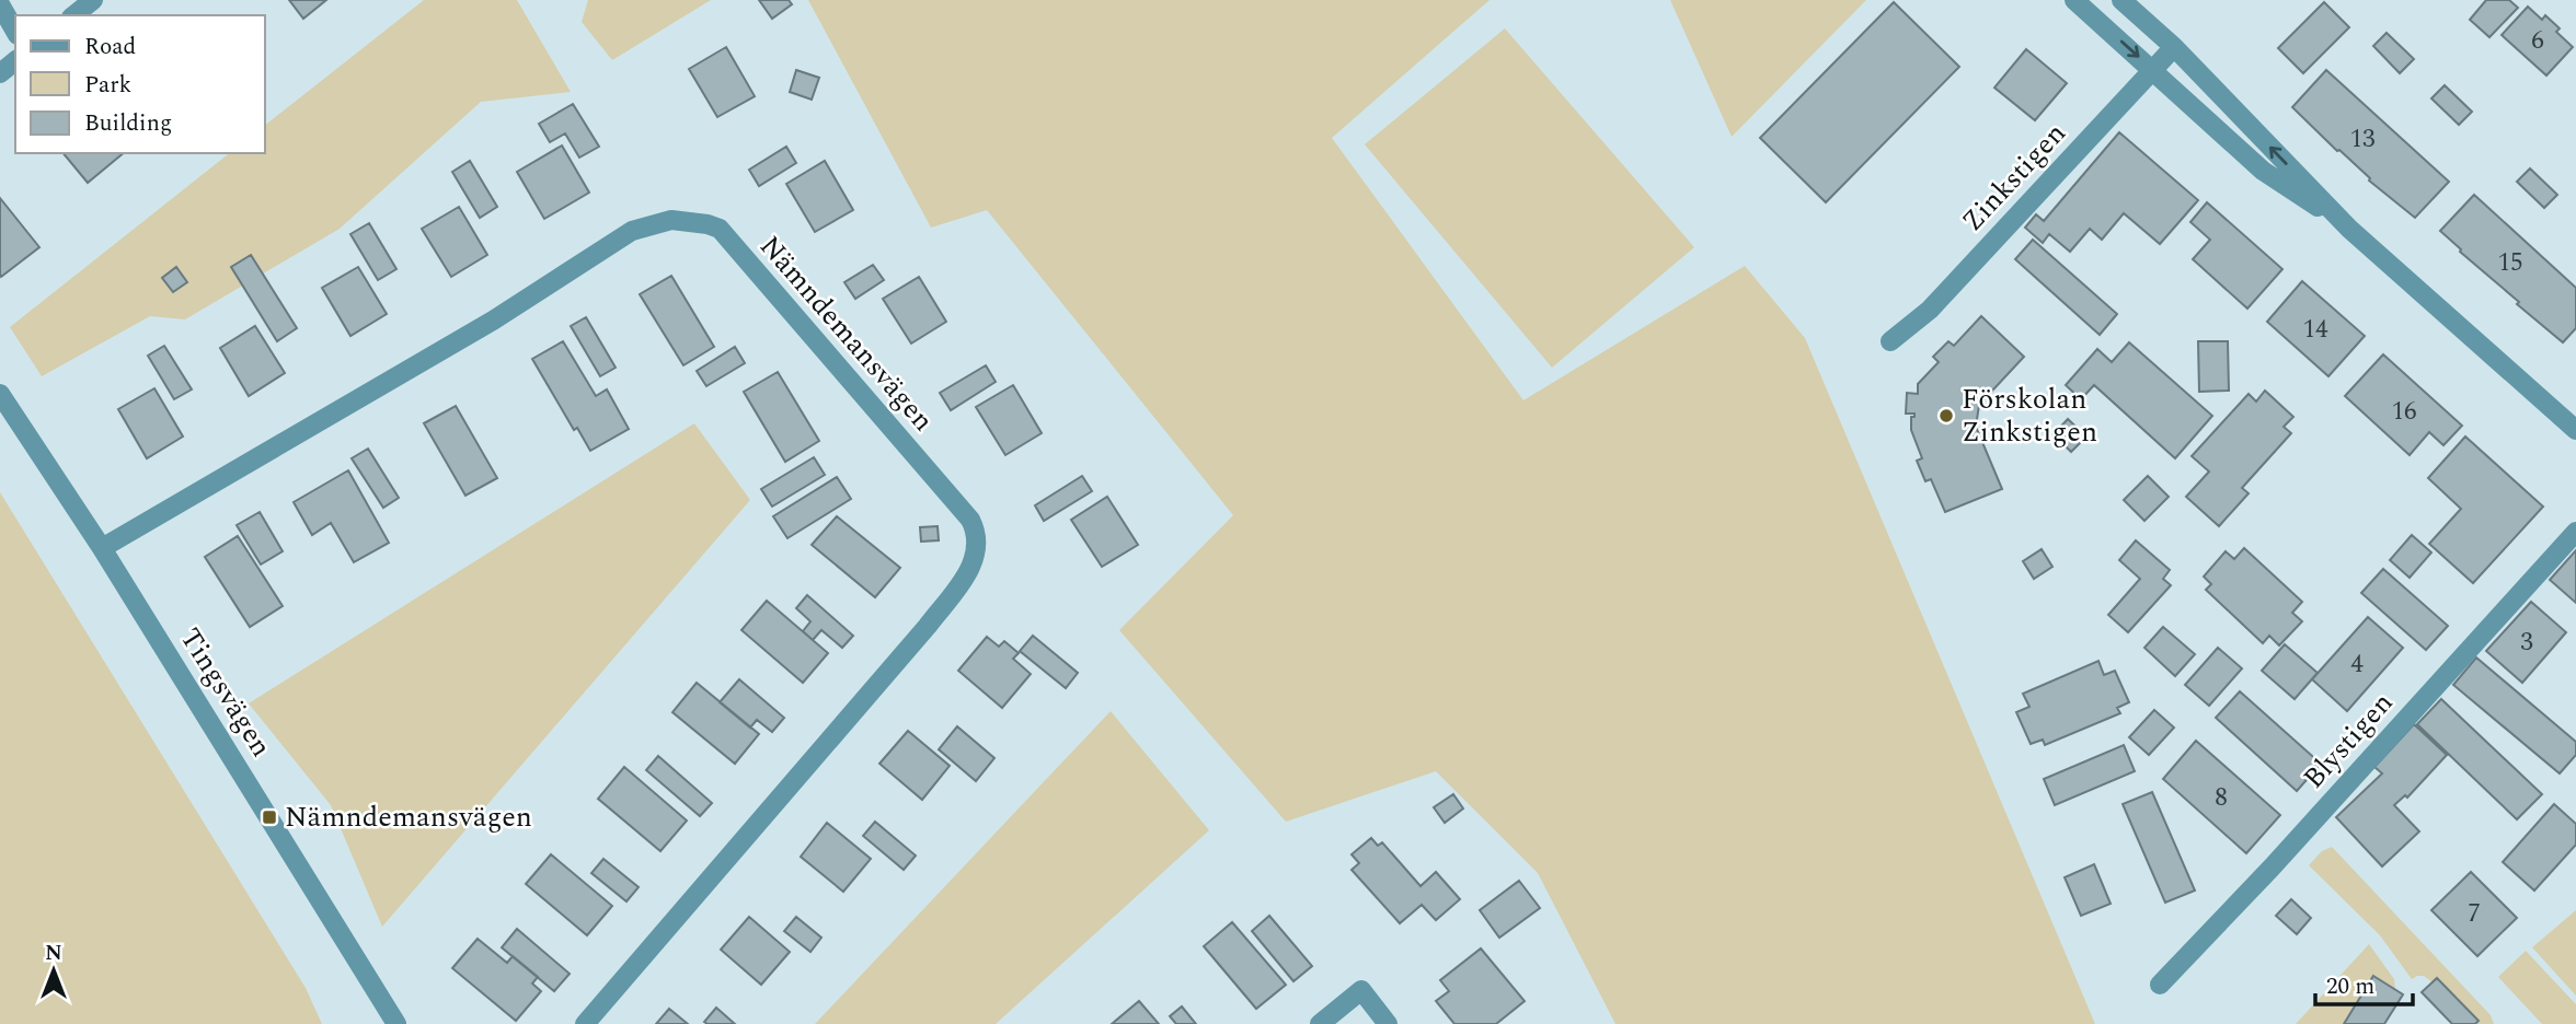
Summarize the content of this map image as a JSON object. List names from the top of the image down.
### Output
{
  "streets": {
    "street": [
      "Zinkstigen",
      "Nämndemansvägen",
      "Tingsvägen",
      "Blystigen"
    ]
  },
  "crossings": [
    ["Nämndemansvägen", "Tingsvägen"]
  ],
  "places": {
    "other": ["Förskolan Zinkstigen"],
    "transit": ["Nämndemansvägen"]
  },
  "house_numbers": [
    "6",
    "13",
    "15",
    "14",
    "16",
    "3",
    "4",
    "8",
    "7"
  ],
  "legend": ["Road", "Park", "Building"],
  "scale_bar": "20 m",
  "north": "top"
}
